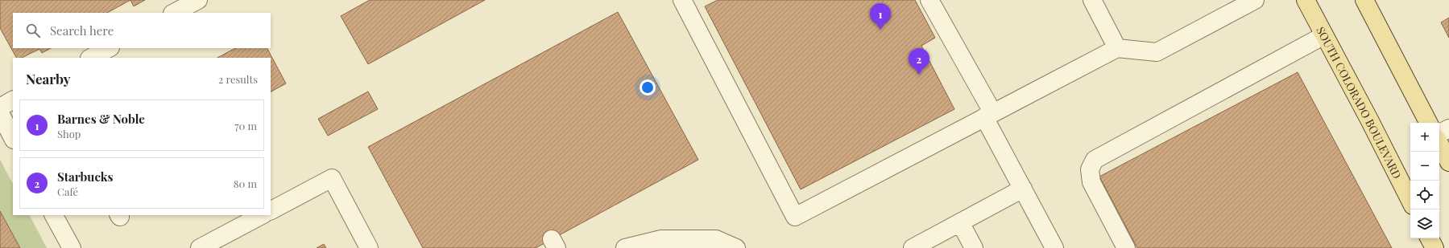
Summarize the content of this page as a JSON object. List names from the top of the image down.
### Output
{
  "streets": {
    "main road": ["SOUTH COLORADO BOULEVARD"]
  },
  "page": {
    "pins": ["1", "2"],
    "search": "Search here",
    "heading": ["Nearby", "2 results"],
    "list": [
      {
        "mark": "1",
        "name": "Barnes & Noble",
        "note": "Shop",
        "value": "70 m"
      },
      {
        "mark": "2",
        "name": "Starbucks",
        "note": "Café",
        "value": "80 m"
      }
    ],
    "map_buttons": ["+", "−"]
  }
}
